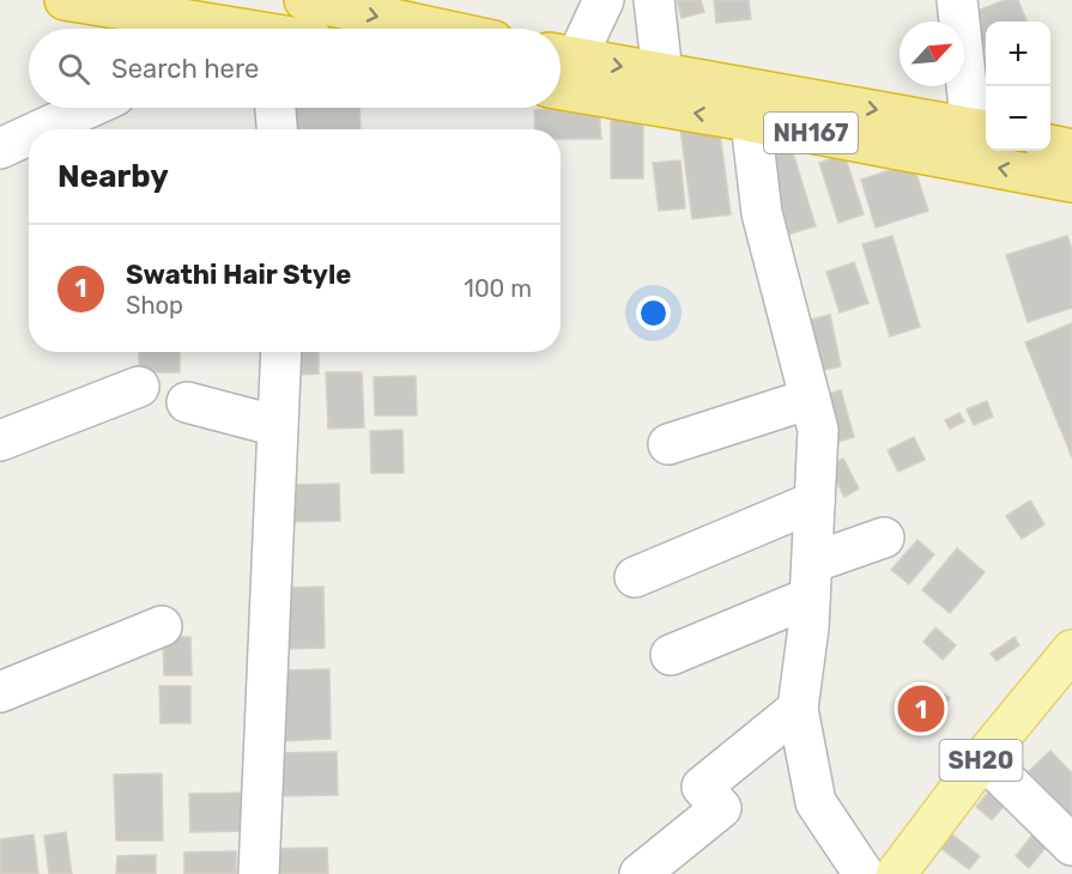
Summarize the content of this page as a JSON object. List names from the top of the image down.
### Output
{
  "streets": {
    "highway": ["NH167"],
    "main road": ["SH20"]
  },
  "north": "top right",
  "page": {
    "map_buttons": ["+", "−"],
    "search": "Search here",
    "heading": "Nearby",
    "list": [
      {
        "mark": "1",
        "name": "Swathi Hair Style",
        "note": "Shop",
        "value": "100 m"
      }
    ],
    "pins": "1"
  }
}
